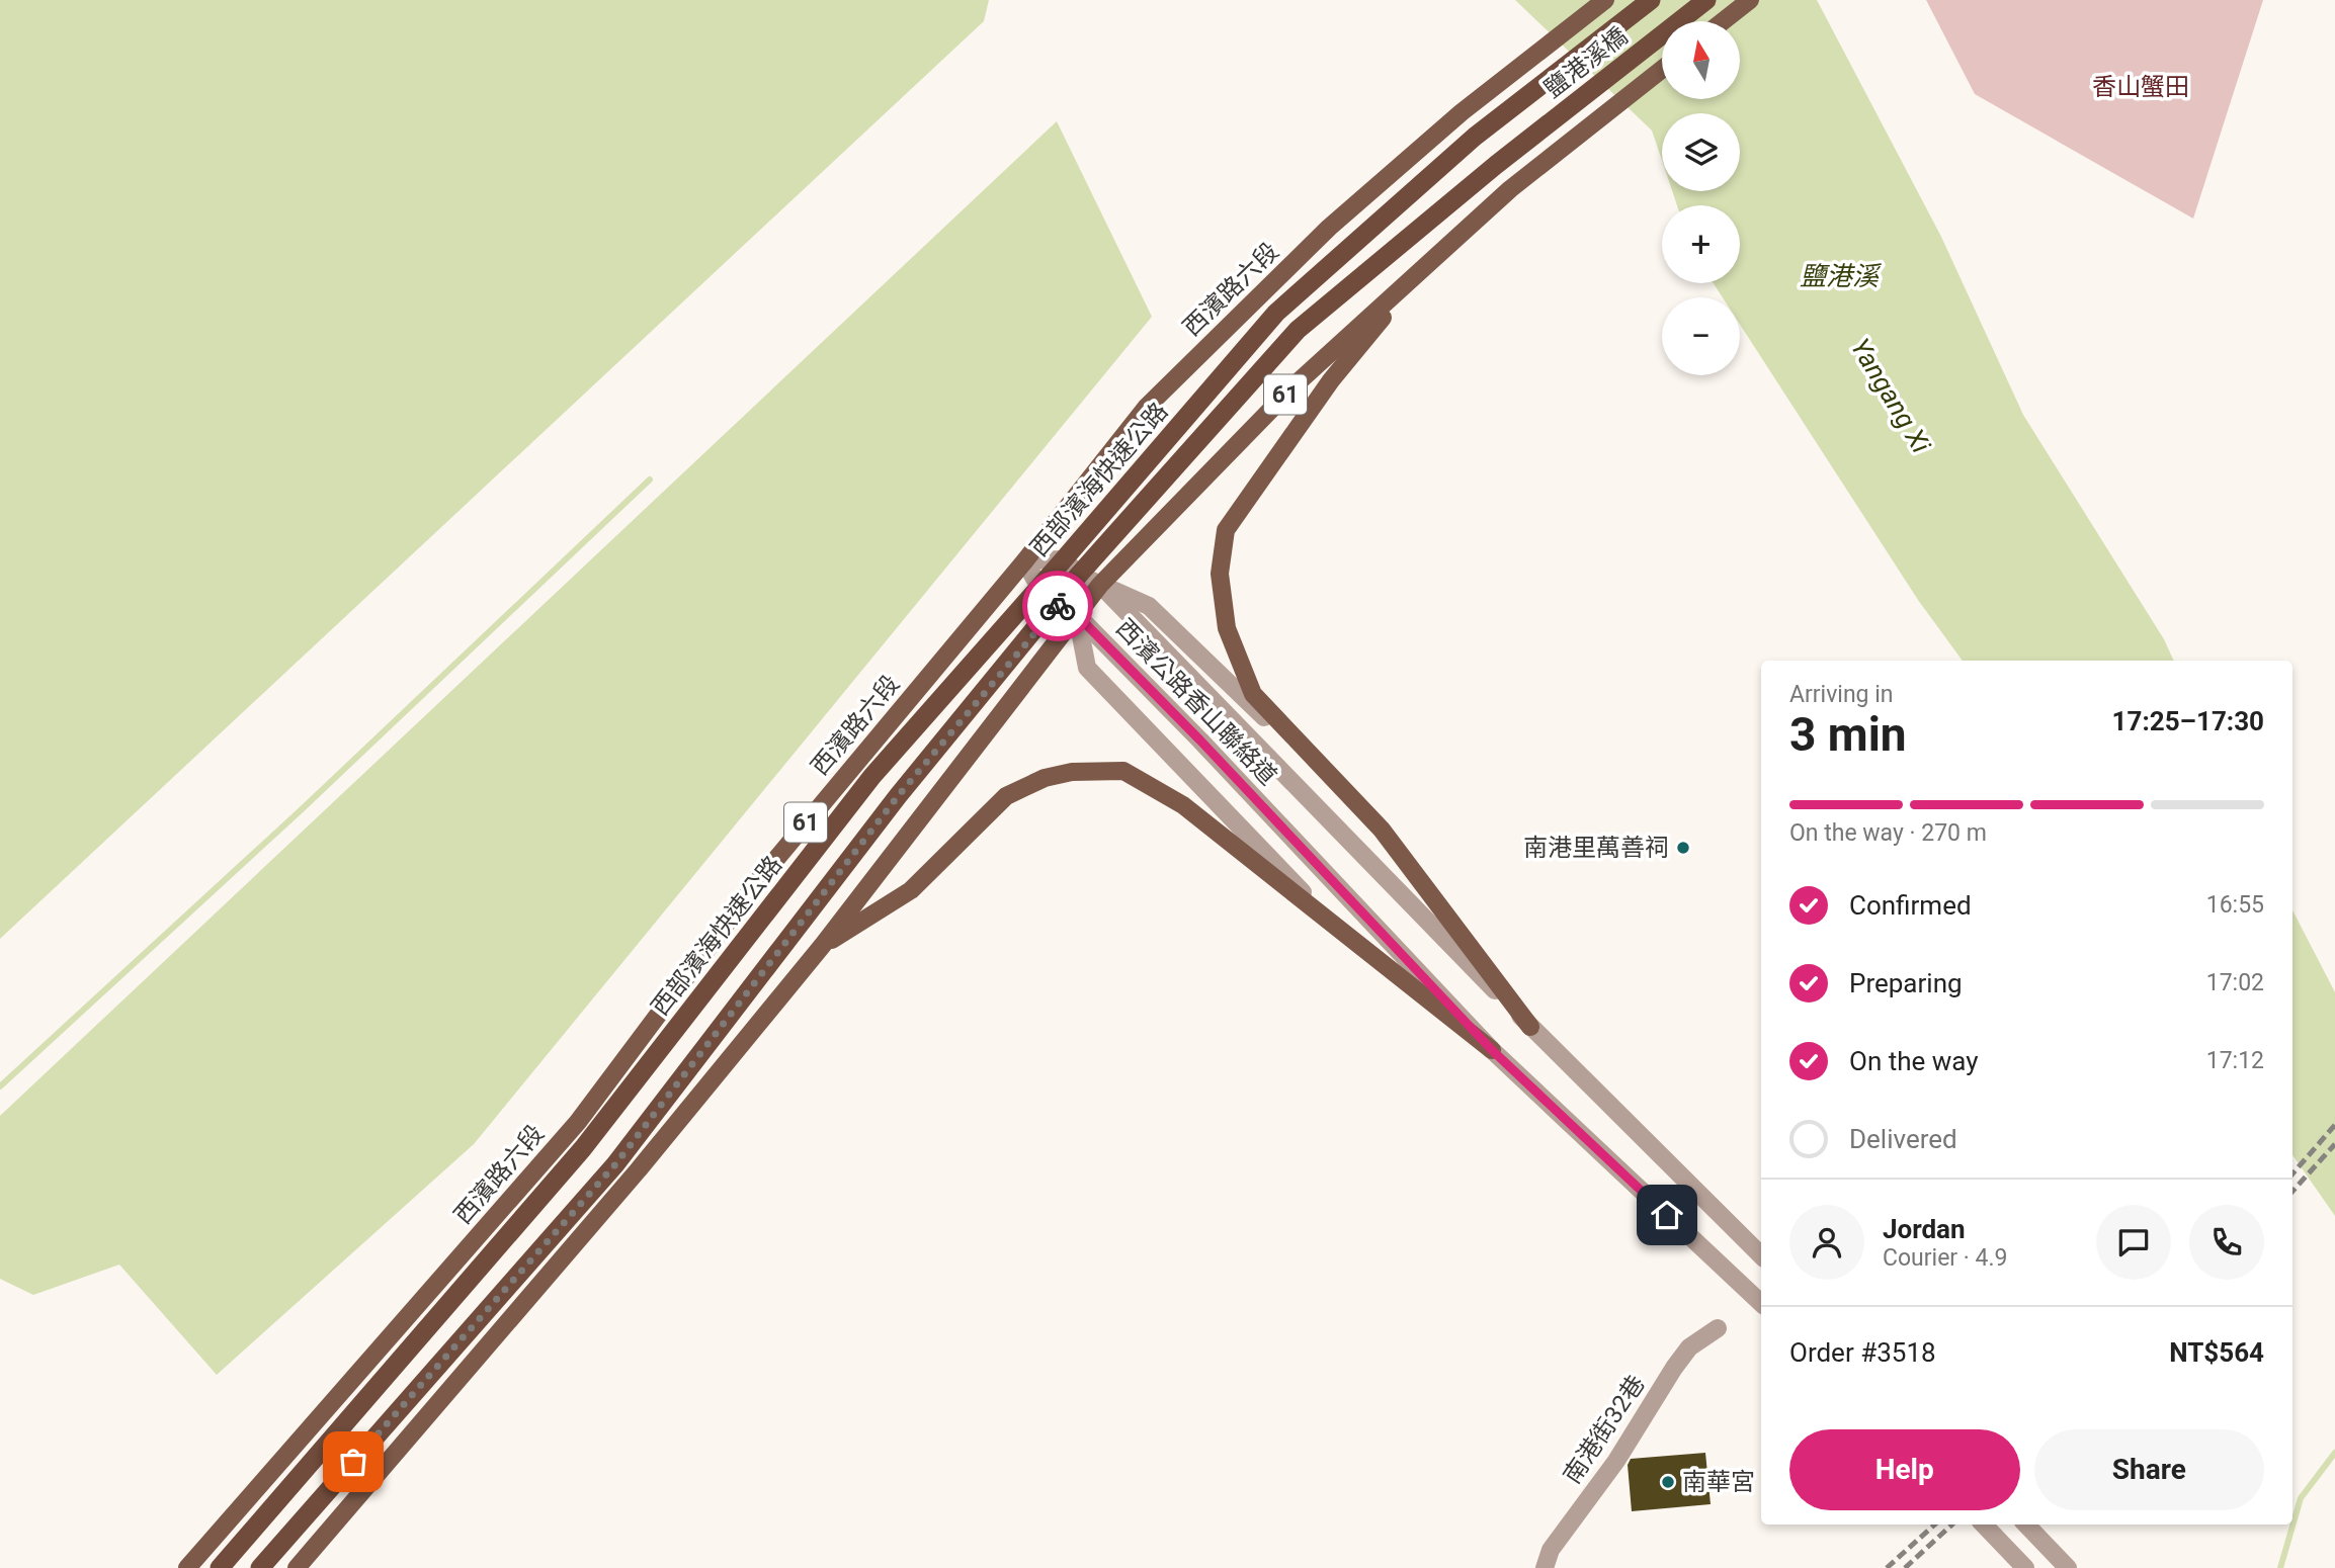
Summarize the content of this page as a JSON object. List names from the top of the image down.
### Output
{
  "streets": {
    "highway": ["鹽港溪橋", "61", "西部濱海快速公路"],
    "main road": ["西濱路六段"],
    "street": ["西濱公路香山聯絡道", "南港街32巷"]
  },
  "crossings": [
    ["鹽港溪橋", "西濱路六段"],
    ["鹽港溪橋", "西部濱海快速公路"],
    ["西濱路六段", "西濱公路香山聯絡道"],
    ["61", "西濱公路香山聯絡道"],
    ["西部濱海快速公路", "西濱公路香山聯絡道"]
  ],
  "water": ["鹽港溪", "Yangang Xi"],
  "parks": ["香山蟹田"],
  "places": ["南港里萬善祠", "南華宮"],
  "north": "top",
  "page": {
    "map_buttons": ["+", "−"],
    "heading": ["3 min", "Arriving in", "17:25–17:30"],
    "panel": [
      "Jordan",
      "Courier · 4.9",
      "Order #3518",
      "NT$564"
    ],
    "bar": "On the way · 270 m",
    "list": [
      ["Confirmed", "16:55"],
      ["Preparing", "17:02"],
      ["On the way", "17:12"],
      "Delivered"
    ],
    "buttons": ["Help", "Share"]
  }
}
